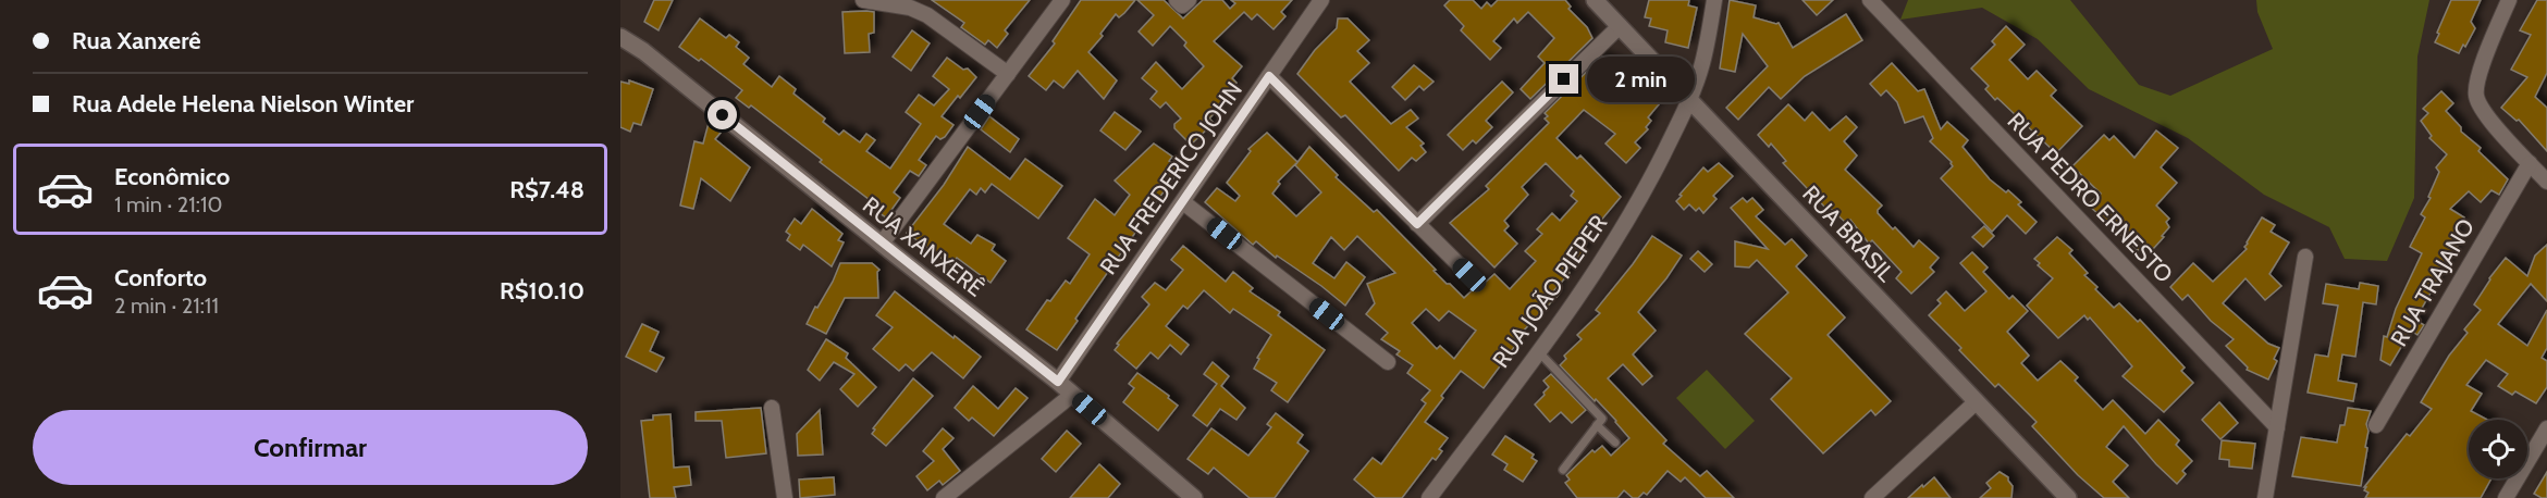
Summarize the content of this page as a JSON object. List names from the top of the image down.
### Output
{
  "streets": {
    "street": [
      "RUA FREDERICO JOHN",
      "RUA PEDRO ERNESTO",
      "RUA BRASIL",
      "RUA XANXERÊ",
      "RUA TRAJANO",
      "RUA JOÃO PIEPER"
    ]
  },
  "crossings": [
    ["RUA FREDERICO JOHN", "RUA XANXERÊ"],
    ["RUA BRASIL", "RUA JOÃO PIEPER"]
  ],
  "page": {
    "banner": ["Rua Xanxerê", "Rua Adele Helena Nielson Winter"],
    "bubble": "2 min",
    "list": [
      {
        "name": "Econômico",
        "note": "1 min · 21:10",
        "value": "R$7.48"
      },
      {
        "name": "Conforto",
        "note": "2 min · 21:11",
        "value": "R$10.10"
      }
    ],
    "buttons": "Confirmar"
  }
}
